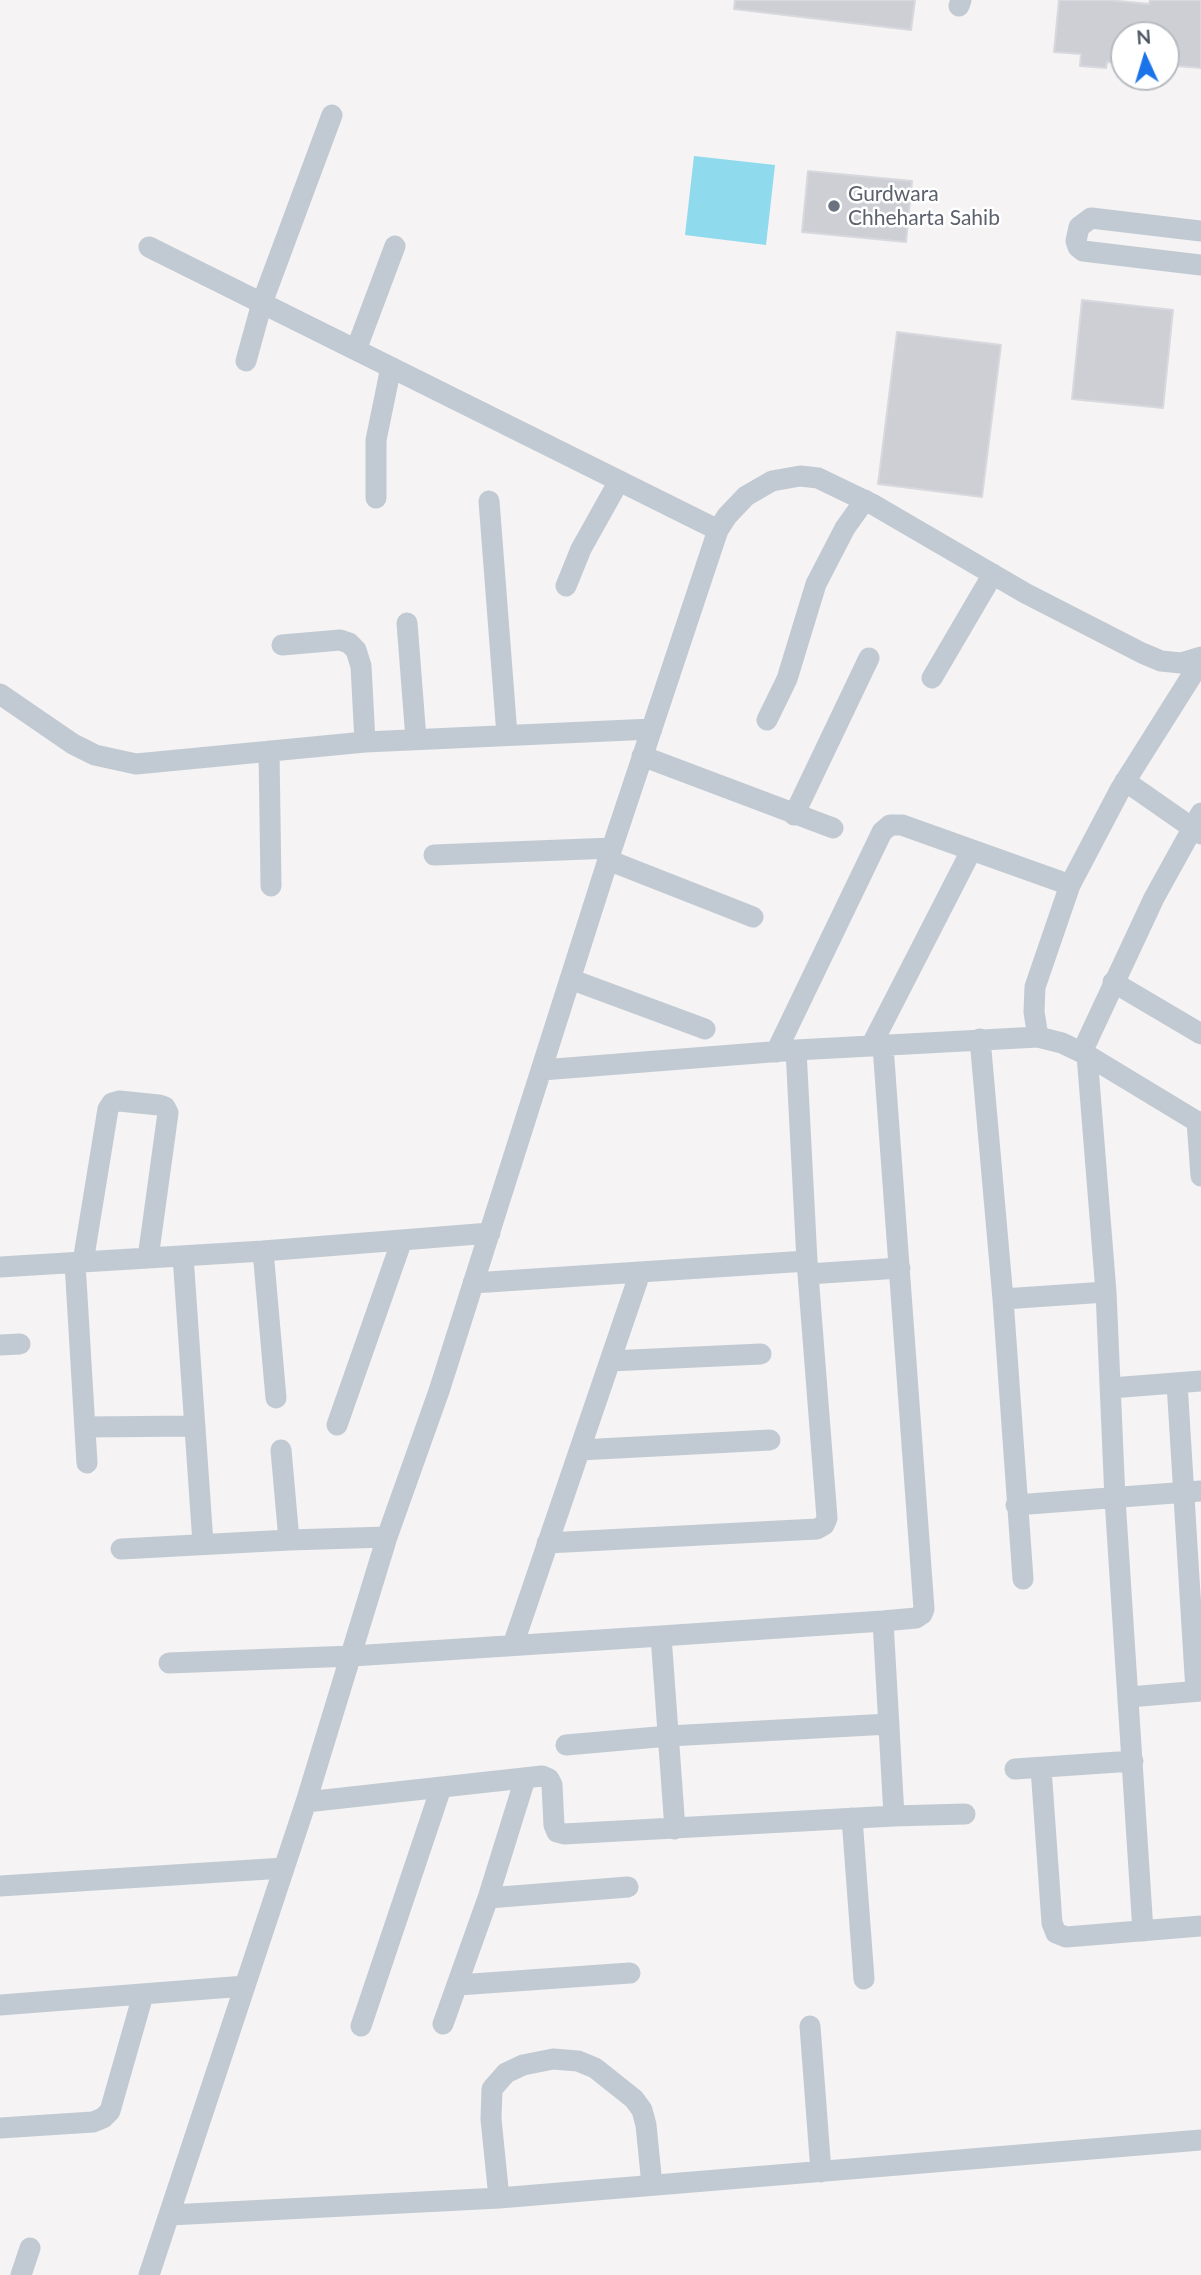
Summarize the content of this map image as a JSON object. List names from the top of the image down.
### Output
{
  "places": ["Gurdwara Chheharta Sahib"],
  "north": "top"
}
